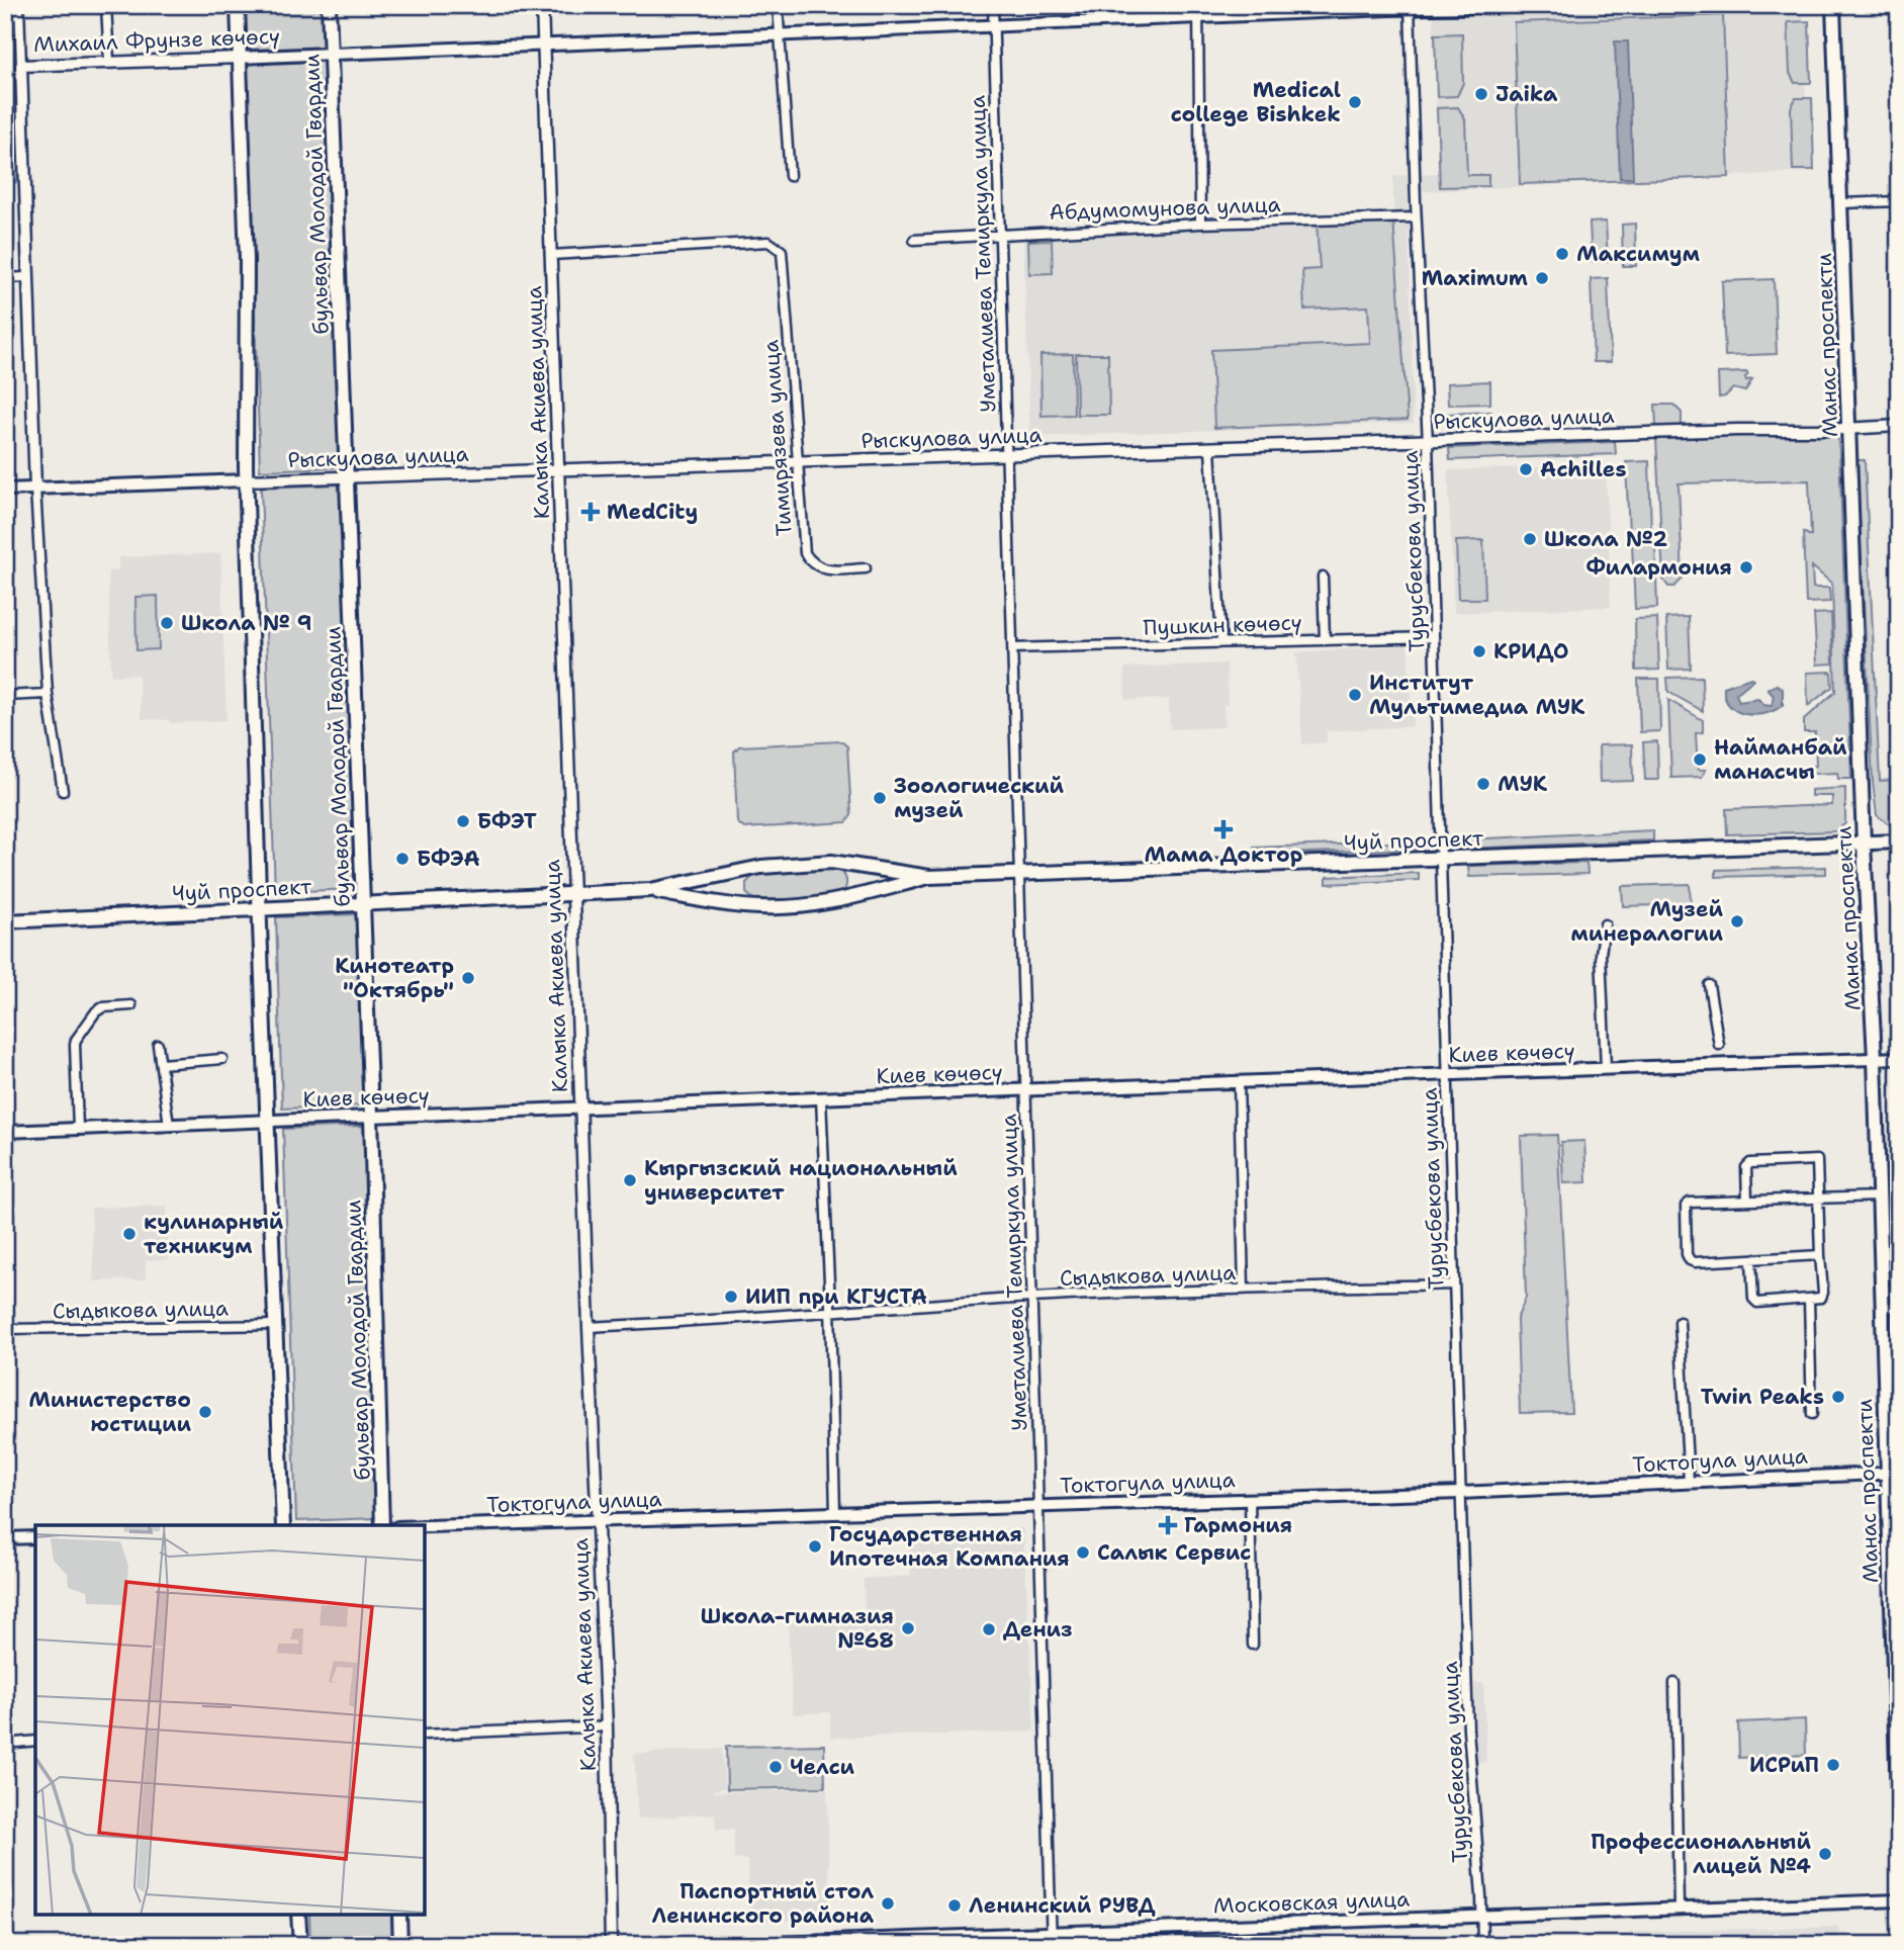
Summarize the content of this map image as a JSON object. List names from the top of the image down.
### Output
{
  "streets": {
    "main road": [
      "Михаил Фрунзе көчөсү",
      "бульвар Молодой Гвардии",
      "Манас проспекти",
      "Рыскулова улица",
      "Чуй проспект",
      "Киев көчөсү",
      "Токтогула улица",
      "Московская улица"
    ],
    "street": [
      "Абдумомунова улица",
      "Уметалиева Темиркула улица",
      "Калыка Акиева улица",
      "Тимирязева улица",
      "Турусбекова улица",
      "Пушкин көчөсү",
      "Сыдыкова улица"
    ]
  },
  "crossings": [
    ["Михаил Фрунзе көчөсү", "бульвар Молодой Гвардии"],
    ["Михаил Фрунзе көчөсү", "Уметалиева Темиркула улица"],
    ["Михаил Фрунзе көчөсү", "Калыка Акиева улица"],
    ["Михаил Фрунзе көчөсү", "Турусбекова улица"],
    ["бульвар Молодой Гвардии", "Рыскулова улица"],
    ["бульвар Молодой Гвардии", "Чуй проспект"],
    ["бульвар Молодой Гвардии", "Киев көчөсү"],
    ["Абдумомунова улица", "Уметалиева Темиркула улица"],
    ["Абдумомунова улица", "Турусбекова улица"],
    ["Уметалиева Темиркула улица", "Рыскулова улица"],
    ["Уметалиева Темиркула улица", "Пушкин көчөсү"],
    ["Уметалиева Темиркула улица", "Чуй проспект"],
    ["Уметалиева Темиркула улица", "Киев көчөсү"],
    ["Уметалиева Темиркула улица", "Сыдыкова улица"],
    ["Уметалиева Темиркула улица", "Токтогула улица"],
    ["Уметалиева Темиркула улица", "Московская улица"],
    ["Манас проспекти", "Рыскулова улица"],
    ["Манас проспекти", "Чуй проспект"],
    ["Манас проспекти", "Киев көчөсү"],
    ["Манас проспекти", "Токтогула улица"],
    ["Калыка Акиева улица", "Рыскулова улица"],
    ["Калыка Акиева улица", "Тимирязева улица"],
    ["Калыка Акиева улица", "Чуй проспект"],
    ["Калыка Акиева улица", "Киев көчөсү"],
    ["Калыка Акиева улица", "Сыдыкова улица"],
    ["Калыка Акиева улица", "Токтогула улица"],
    ["Рыскулова улица", "Тимирязева улица"],
    ["Рыскулова улица", "Турусбекова улица"],
    ["Турусбекова улица", "Пушкин көчөсү"],
    ["Турусбекова улица", "Чуй проспект"],
    ["Турусбекова улица", "Киев көчөсү"],
    ["Турусбекова улица", "Сыдыкова улица"],
    ["Турусбекова улица", "Токтогула улица"],
    ["Турусбекова улица", "Московская улица"]
  ],
  "places": {
    "other": [
      "Jaika",
      "Medical college Bishkek",
      "Максимум",
      "Maximum",
      "Achilles",
      "Школа №2",
      "Филармония",
      "Школа № 9",
      "КРИДО",
      "Институт Мультимедиа МУК",
      "Найманбай манасчы",
      "МУК",
      "Зоологический музей",
      "БФЭТ",
      "БФЭА",
      "Музей минералогии",
      "Кинотеатр \"Октябрь\"",
      "Кыргызский национальный университет",
      "кулинарный техникум",
      "ИИП при КГУСТА",
      "Twin Peaks",
      "Министерство юстиции",
      "Государственная Ипотечная Компания",
      "Салык Сервис",
      "Школа-гимназия №68",
      "Дениз",
      "ИСРиП",
      "Челси",
      "Профессиональный лицей №4",
      "Паспортный стол Ленинского района",
      "Ленинский РУВД"
    ],
    "health": ["MedCity", "Мама Доктор", "Гармония"]
  }
}
